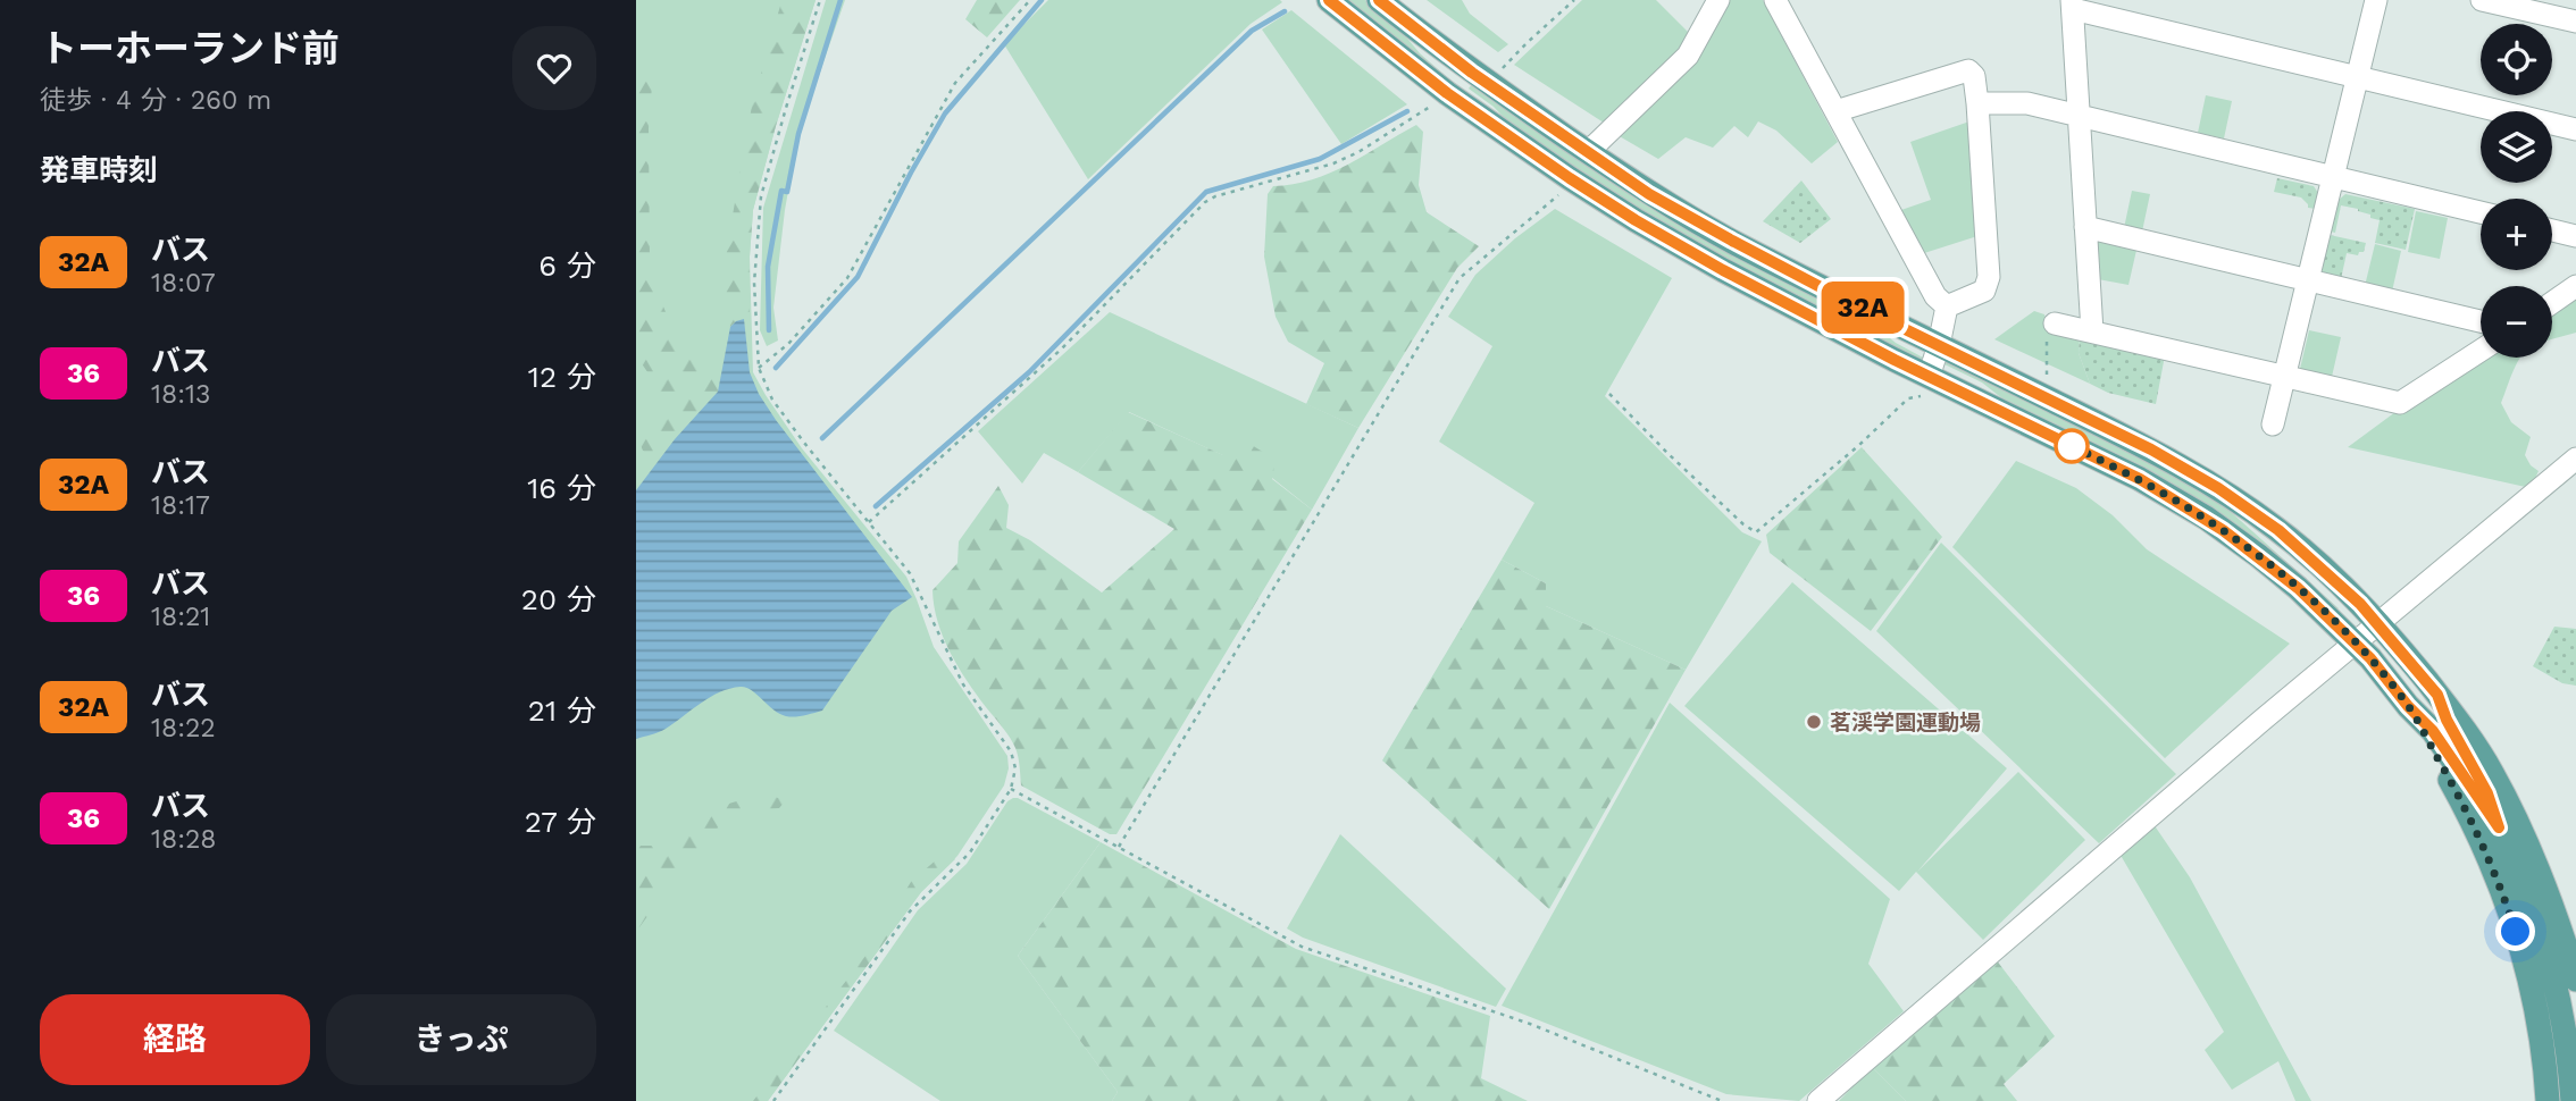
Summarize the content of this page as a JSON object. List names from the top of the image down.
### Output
{
  "places": ["茗渓学園運動場"],
  "lines": ["bus line 32A"],
  "page": {
    "heading": [
      ["トーホーランド前", "徒歩 · 4 分 · 260 m"],
      "発車時刻"
    ],
    "on_map": "32A",
    "map_buttons": ["+", "−"],
    "list": [
      {
        "mark": "32A",
        "name": "バス",
        "note": "18:07",
        "value": "6 分"
      },
      {
        "mark": "36",
        "name": "バス",
        "note": "18:13",
        "value": "12 分"
      },
      {
        "mark": "32A",
        "name": "バス",
        "note": "18:17",
        "value": "16 分"
      },
      {
        "mark": "36",
        "name": "バス",
        "note": "18:21",
        "value": "20 分"
      },
      {
        "mark": "32A",
        "name": "バス",
        "note": "18:22",
        "value": "21 分"
      },
      {
        "mark": "36",
        "name": "バス",
        "note": "18:28",
        "value": "27 分"
      }
    ],
    "buttons": ["経路", "きっぷ"]
  }
}
